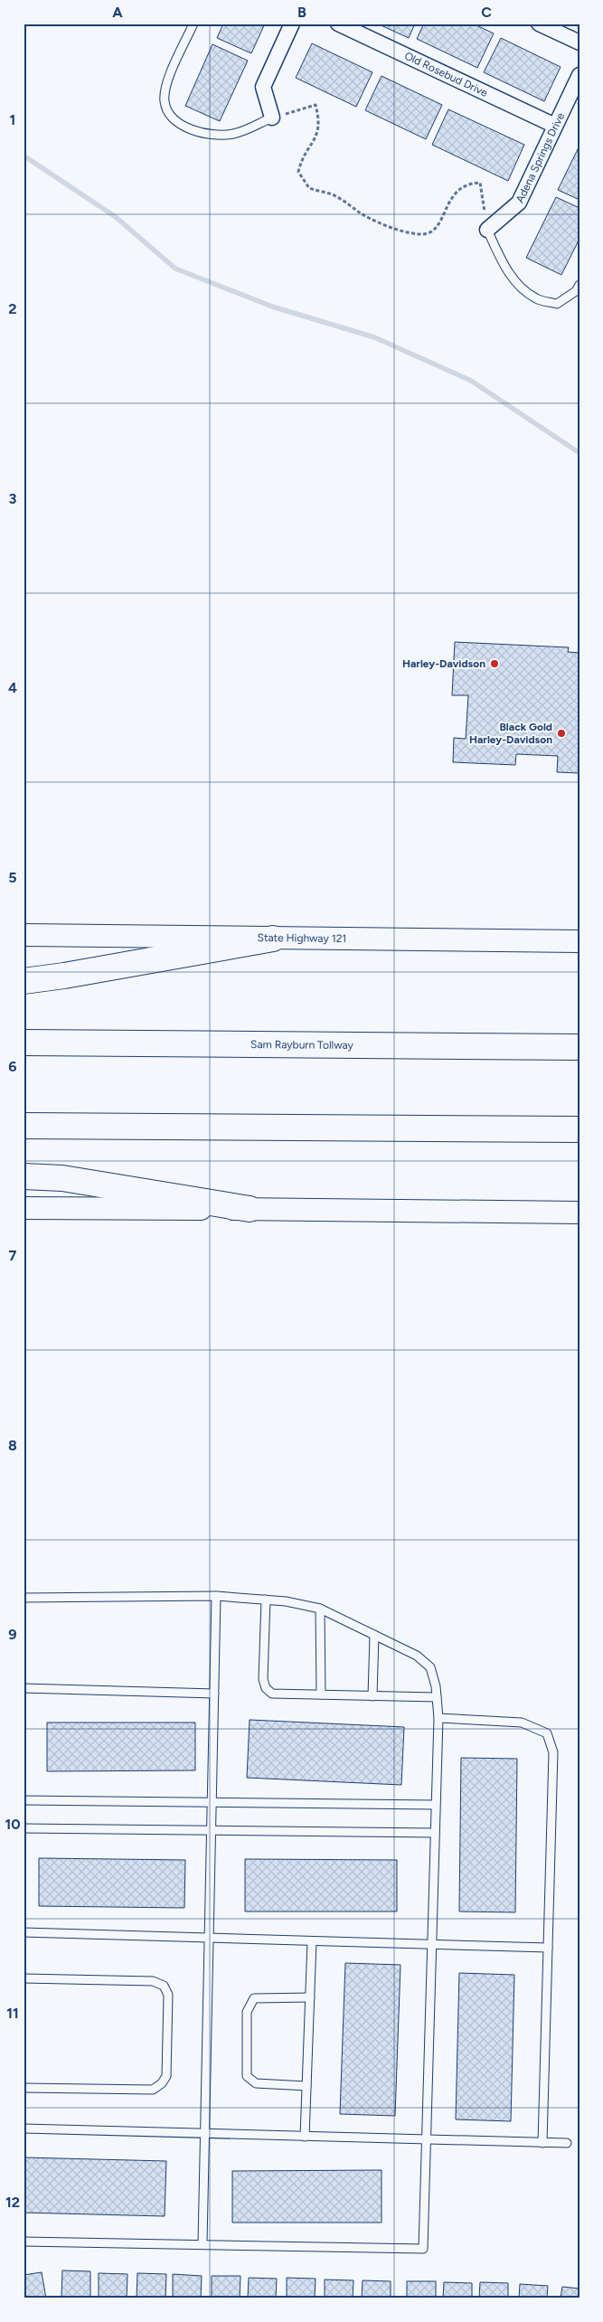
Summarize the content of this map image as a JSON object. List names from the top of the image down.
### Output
{
  "streets": {
    "highway": ["Sam Rayburn Tollway"],
    "main road": ["State Highway 121"],
    "street": ["Old Rosebud Drive", "Adena Springs Drive"]
  },
  "crossings": [
    ["Old Rosebud Drive", "Adena Springs Drive"]
  ],
  "places": ["Harley-Davidson", "Black Gold Harley-Davidson"],
  "grid": {
    "columns": ["A", "B", "C"],
    "rows": [
      "1",
      "2",
      "3",
      "4",
      "5",
      "6",
      "7",
      "8",
      "9",
      "10",
      "11",
      "12"
    ]
  }
}
